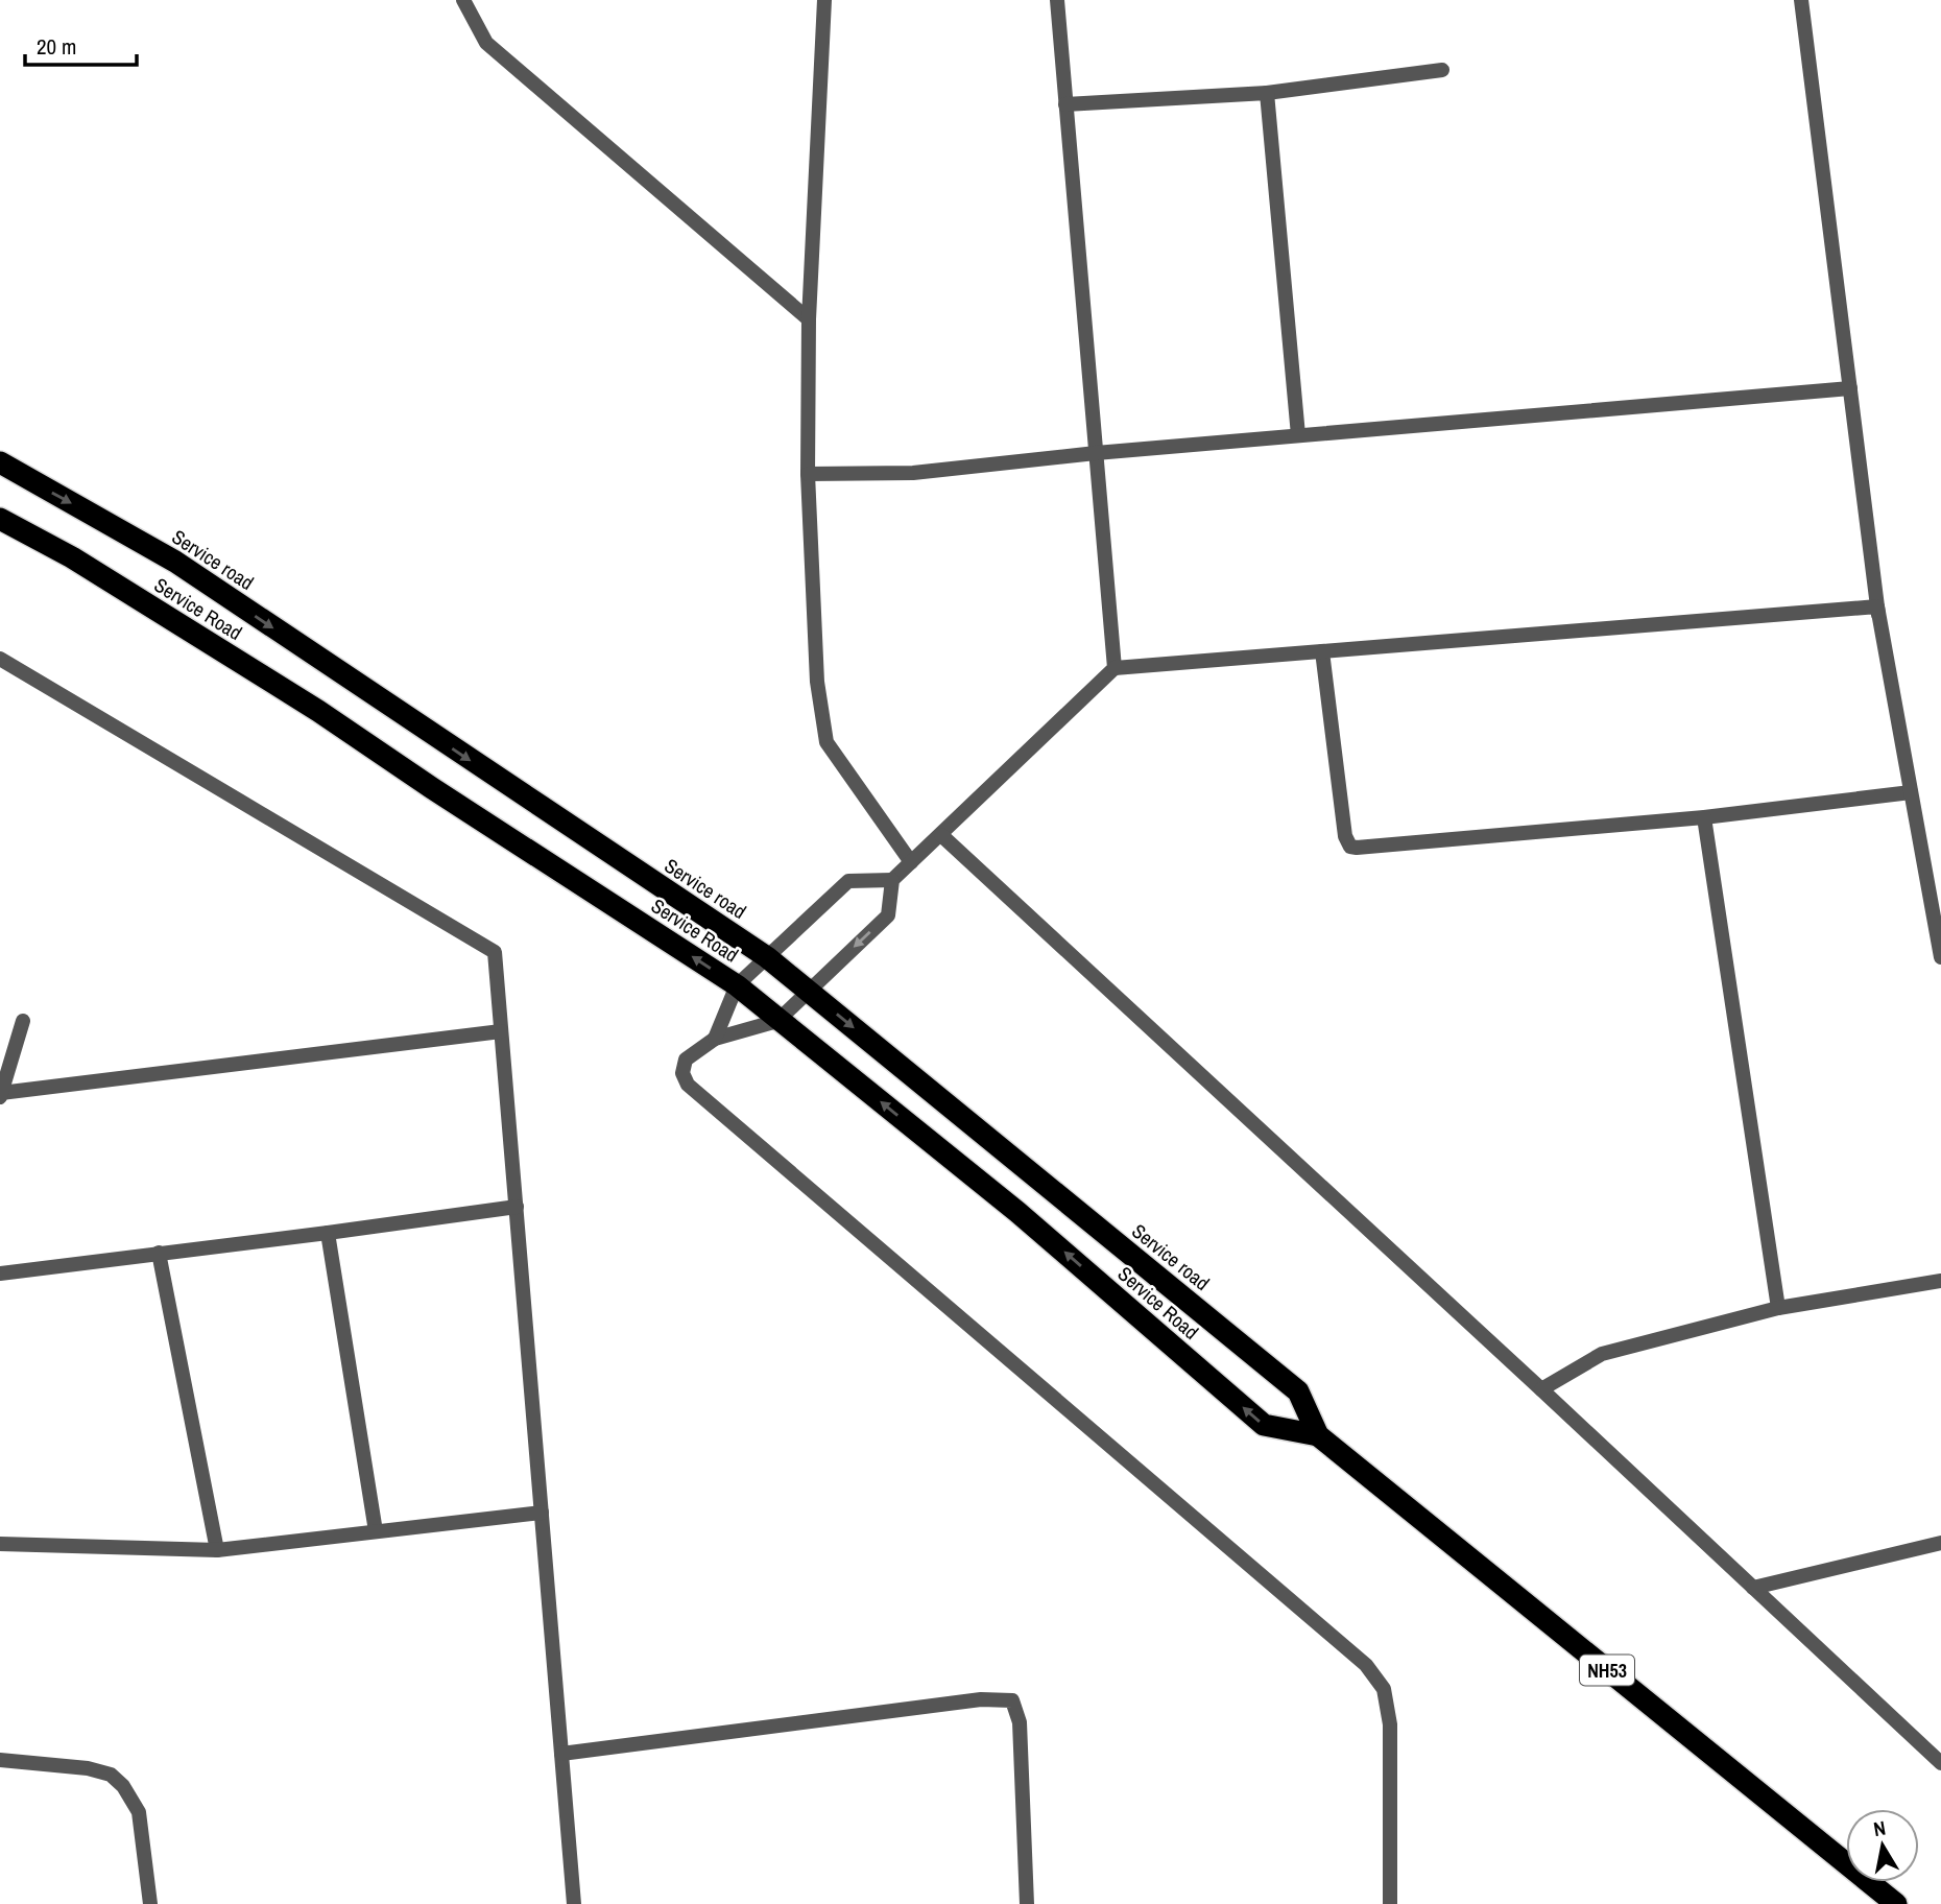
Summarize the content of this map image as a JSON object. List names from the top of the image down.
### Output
{
  "streets": {
    "highway": ["Service road", "Service Road", "NH53"]
  },
  "crossings": [
    ["Service road", "Service Road"],
    ["Service road", "NH53"],
    ["Service Road", "NH53"]
  ],
  "one_way": ["Service road", "Service Road"],
  "scale_bar": "20 m",
  "north": "top"
}
